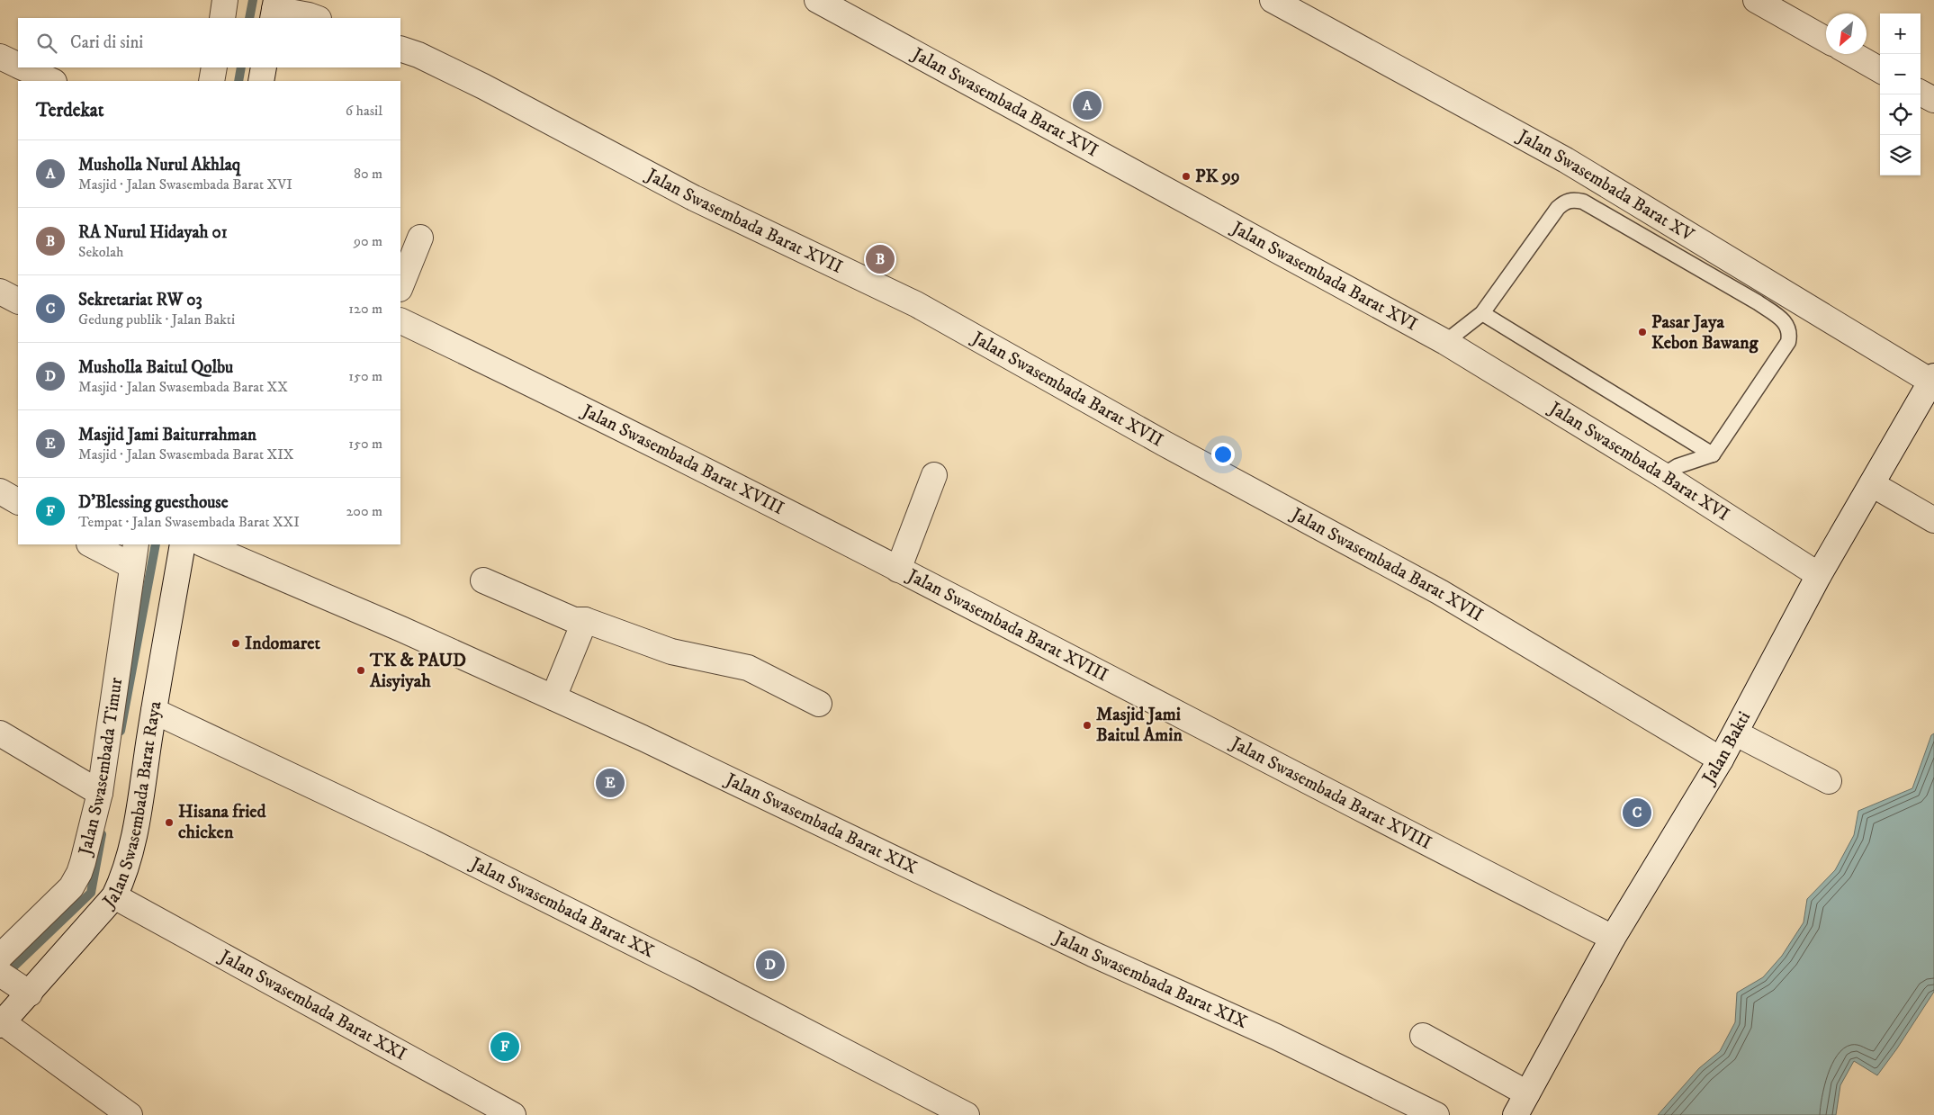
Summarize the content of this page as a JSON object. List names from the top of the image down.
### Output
{
  "streets": {
    "street": [
      "Jalan Swasembada Barat XVI",
      "Jalan Swasembada Barat XV",
      "Jalan Swasembada Barat XVII",
      "Jalan Swasembada Barat XVIII",
      "Jalan Bakti",
      "Jalan Swasembada Timur",
      "Jalan Swasembada Barat Raya",
      "Jalan Swasembada Barat XIX",
      "Jalan Swasembada Barat XX",
      "Jalan Swasembada Barat XXI"
    ]
  },
  "crossings": [
    ["Jalan Swasembada Barat XVI", "Jalan Bakti"],
    ["Jalan Swasembada Barat XV", "Jalan Bakti"],
    ["Jalan Swasembada Barat XVII", "Jalan Bakti"],
    ["Jalan Swasembada Barat XVIII", "Jalan Bakti"],
    ["Jalan Swasembada Barat Raya", "Jalan Swasembada Barat XX"],
    ["Jalan Swasembada Barat Raya", "Jalan Swasembada Barat XXI"]
  ],
  "places": [
    "PK 99",
    "Pasar Jaya Kebon Bawang",
    "Indomaret",
    "TK & PAUD Aisyiyah",
    "Masjid Jami Baitul Amin",
    "Hisana fried chicken"
  ],
  "north": "bottom left",
  "page": {
    "map_buttons": ["+", "−"],
    "search": "Cari di sini",
    "heading": ["Terdekat", "6 hasil"],
    "pins": [
      "A",
      "B",
      "E",
      "C",
      "D",
      "F"
    ],
    "list": [
      {
        "mark": "A",
        "name": "Musholla Nurul Akhlaq",
        "note": "Masjid · Jalan Swasembada Barat XVI",
        "value": "80 m"
      },
      {
        "mark": "B",
        "name": "RA Nurul Hidayah 01",
        "note": "Sekolah",
        "value": "90 m"
      },
      {
        "mark": "C",
        "name": "Sekretariat RW 03",
        "note": "Gedung publik · Jalan Bakti",
        "value": "120 m"
      },
      {
        "mark": "D",
        "name": "Musholla Baitul Qolbu",
        "note": "Masjid · Jalan Swasembada Barat XX",
        "value": "150 m"
      },
      {
        "mark": "E",
        "name": "Masjid Jami Baiturrahman",
        "note": "Masjid · Jalan Swasembada Barat XIX",
        "value": "150 m"
      },
      {
        "mark": "F",
        "name": "D'Blessing guesthouse",
        "note": "Tempat · Jalan Swasembada Barat XXI",
        "value": "200 m"
      }
    ]
  }
}
